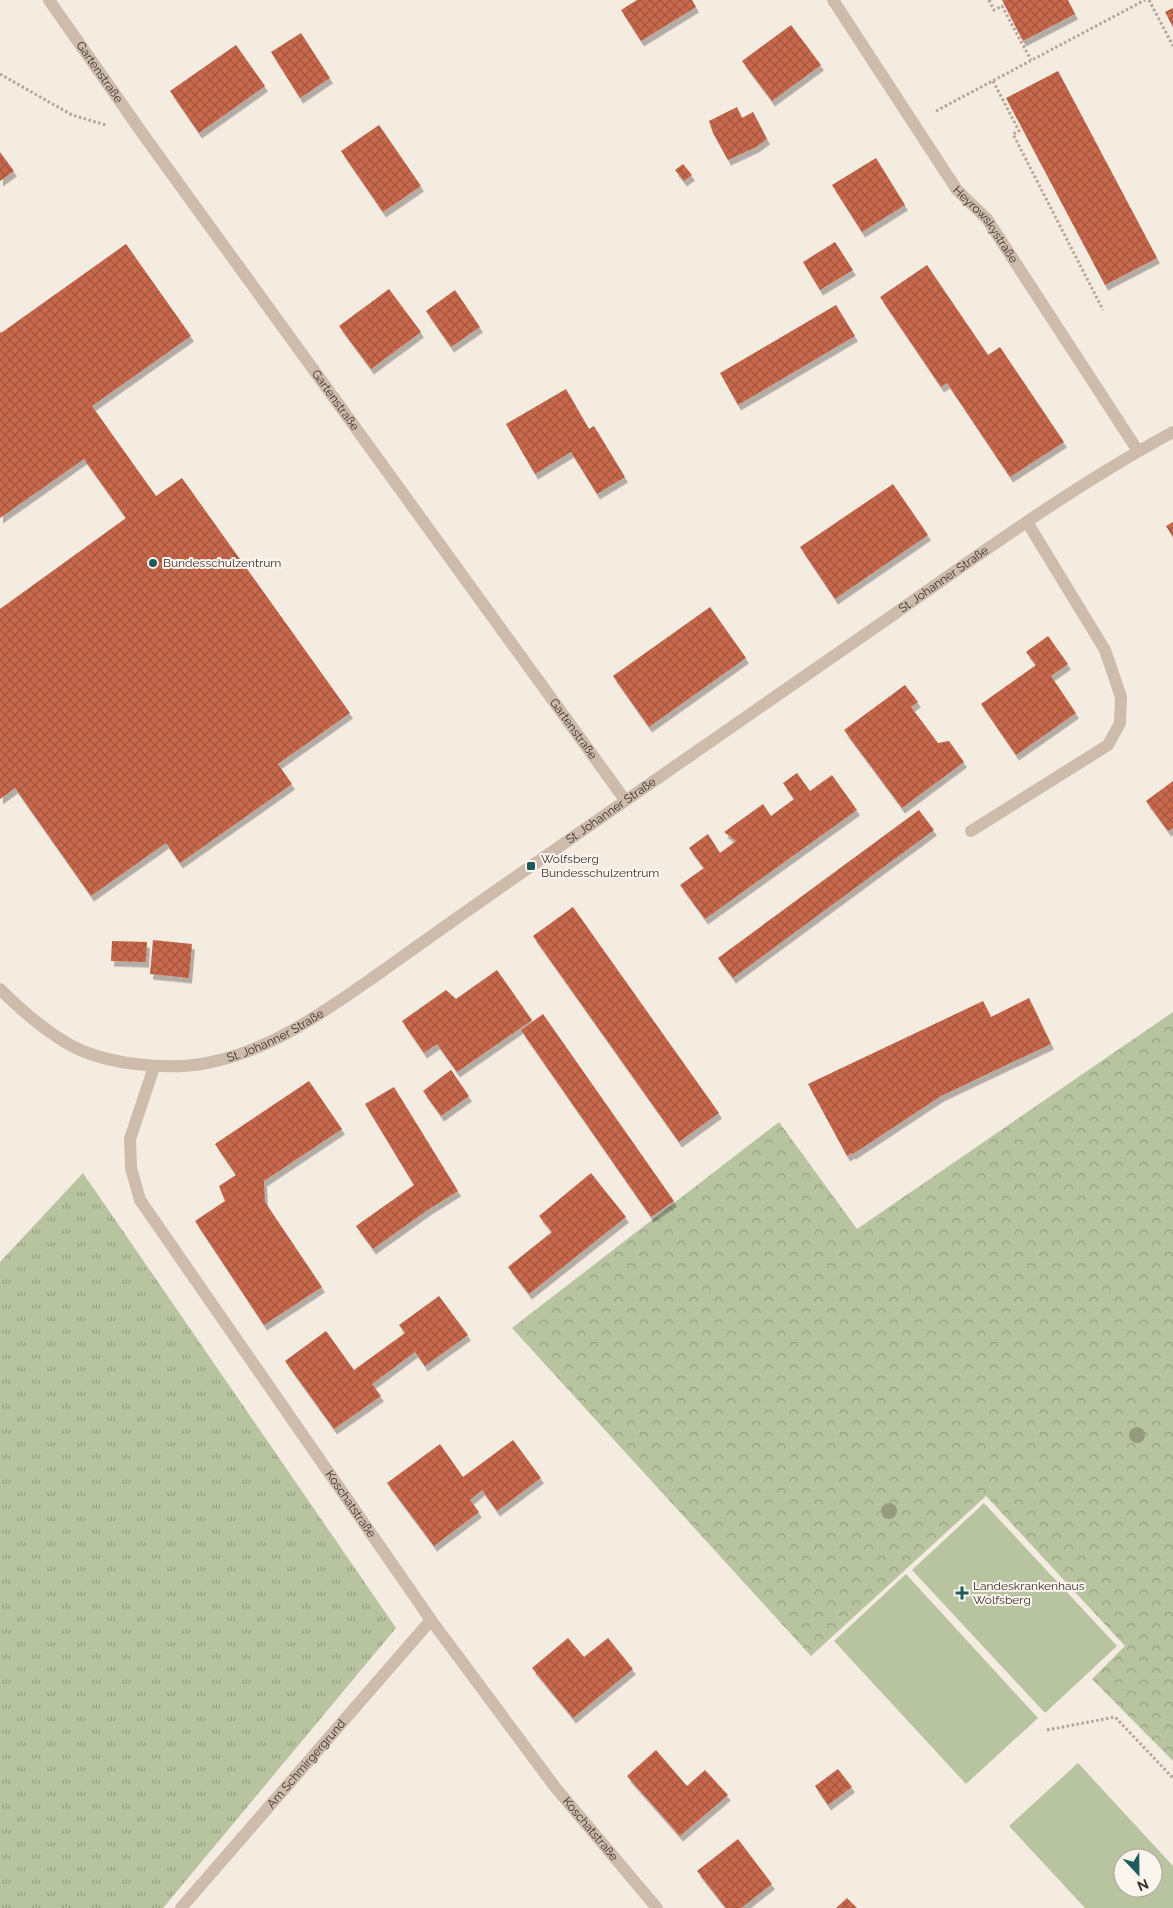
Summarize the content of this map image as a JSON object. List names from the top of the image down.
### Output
{
  "streets": {
    "street": [
      "Gartenstraße",
      "Heyrowskystraße",
      "St. Johanner Straße",
      "Koschatstraße",
      "Am Schmirgergrund"
    ]
  },
  "crossings": [
    ["Gartenstraße", "St. Johanner Straße"],
    ["Heyrowskystraße", "St. Johanner Straße"],
    ["St. Johanner Straße", "Koschatstraße"],
    ["Koschatstraße", "Am Schmirgergrund"]
  ],
  "places": {
    "other": ["Bundesschulzentrum"],
    "transit": ["Wolfsberg Bundesschulzentrum"],
    "health": ["Landeskrankenhaus Wolfsberg"]
  },
  "north": "bottom"
}
